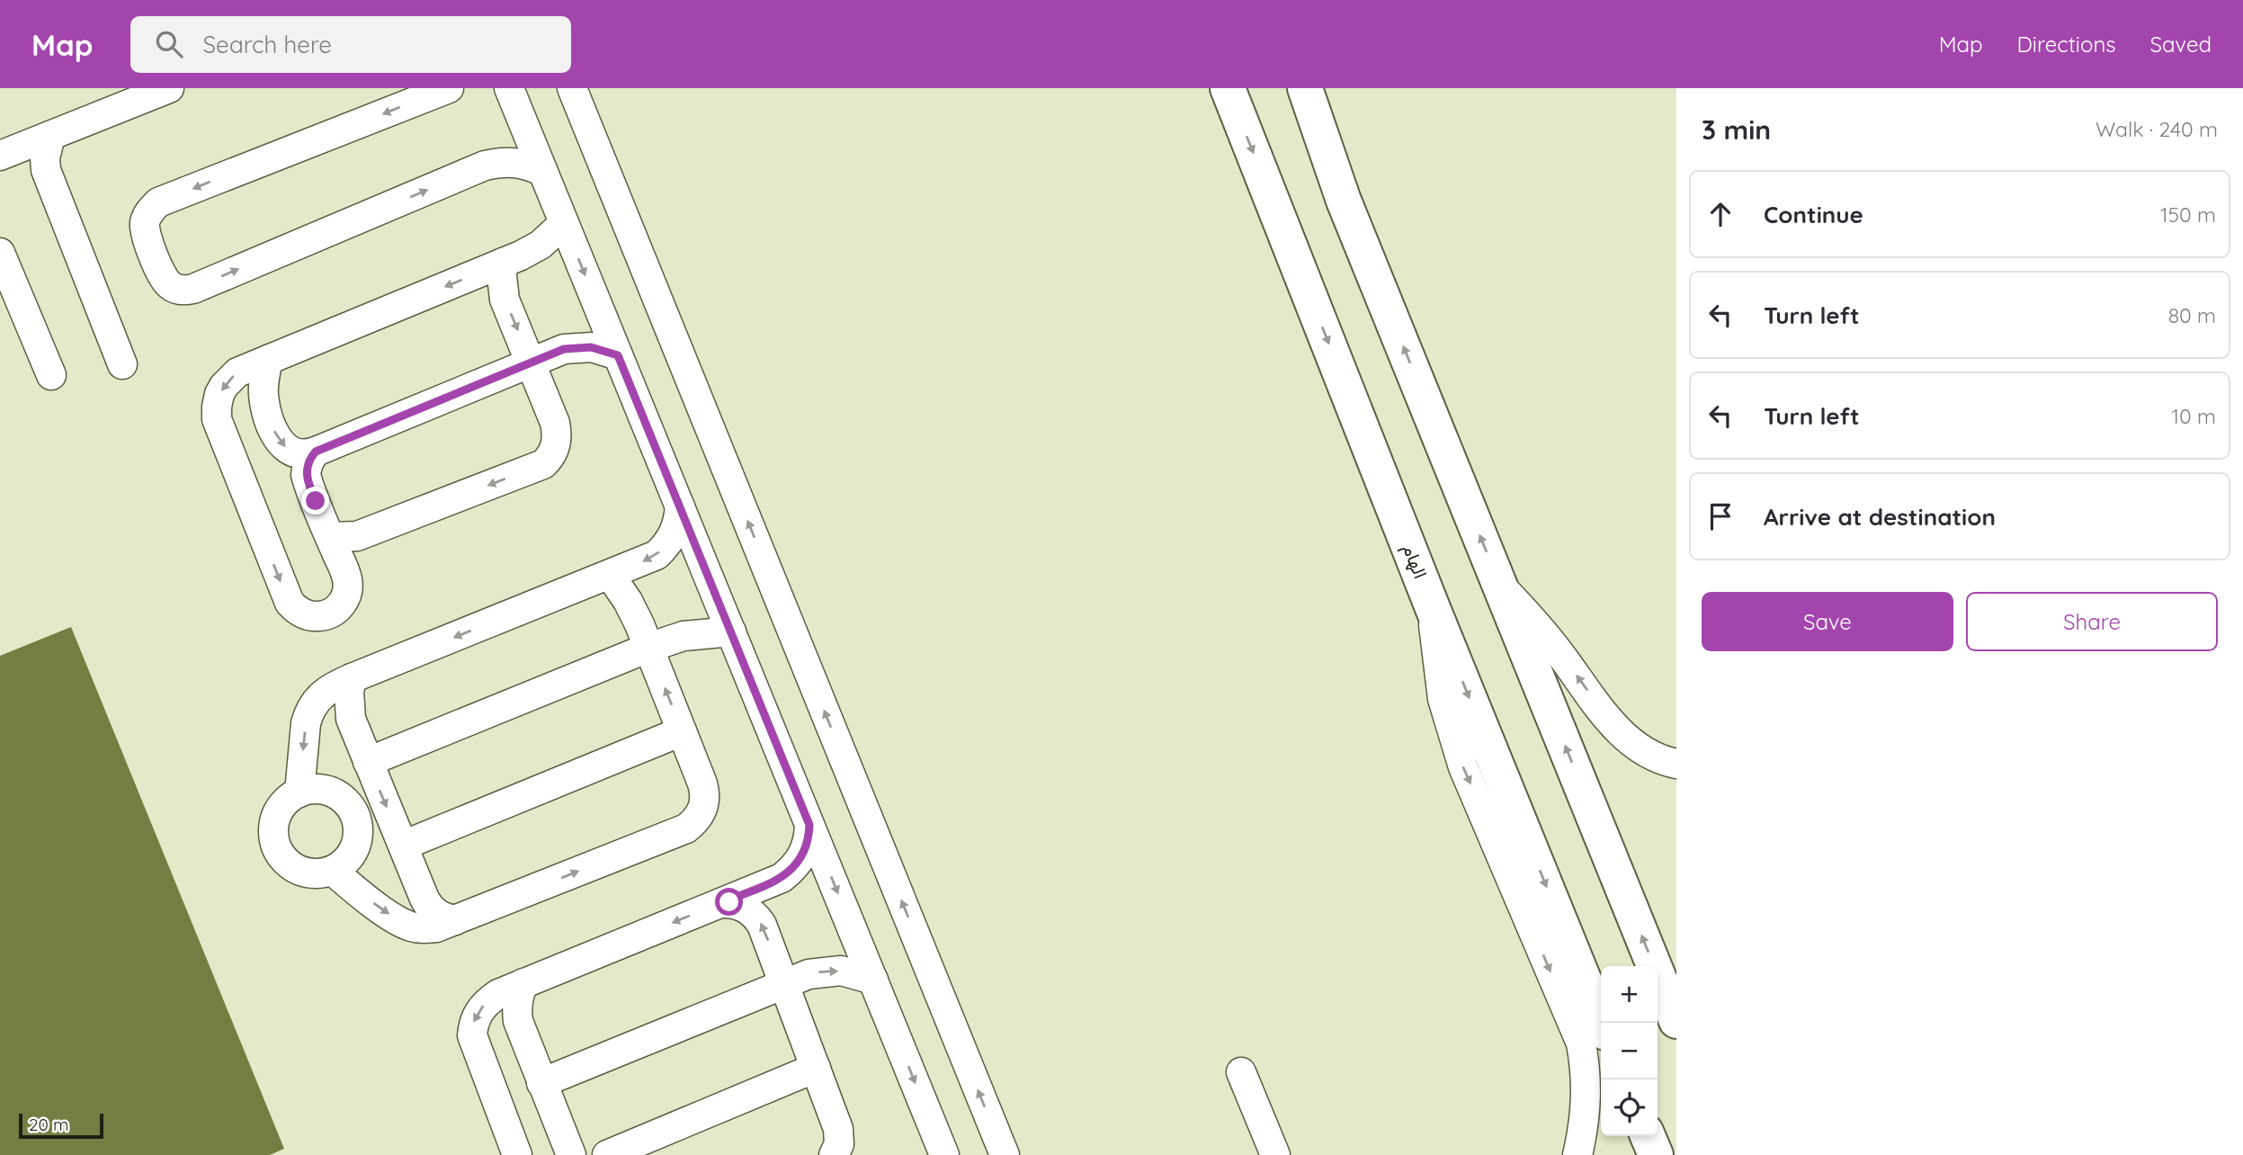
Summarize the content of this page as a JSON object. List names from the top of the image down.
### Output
{
  "streets": {
    "main road": ["الهام"]
  },
  "scale_bar": "20 m",
  "page": {
    "header": "Map",
    "search": "Search here",
    "nav": ["Map", "Directions", "Saved"],
    "heading": ["3 min", "Walk · 240 m"],
    "list": [
      ["Continue", "150 m"],
      ["Turn left", "80 m"],
      ["Turn left", "10 m"],
      "Arrive at destination"
    ],
    "buttons": ["Save", "Share"],
    "map_buttons": ["+", "−"],
    "scale": "20 m"
  }
}
